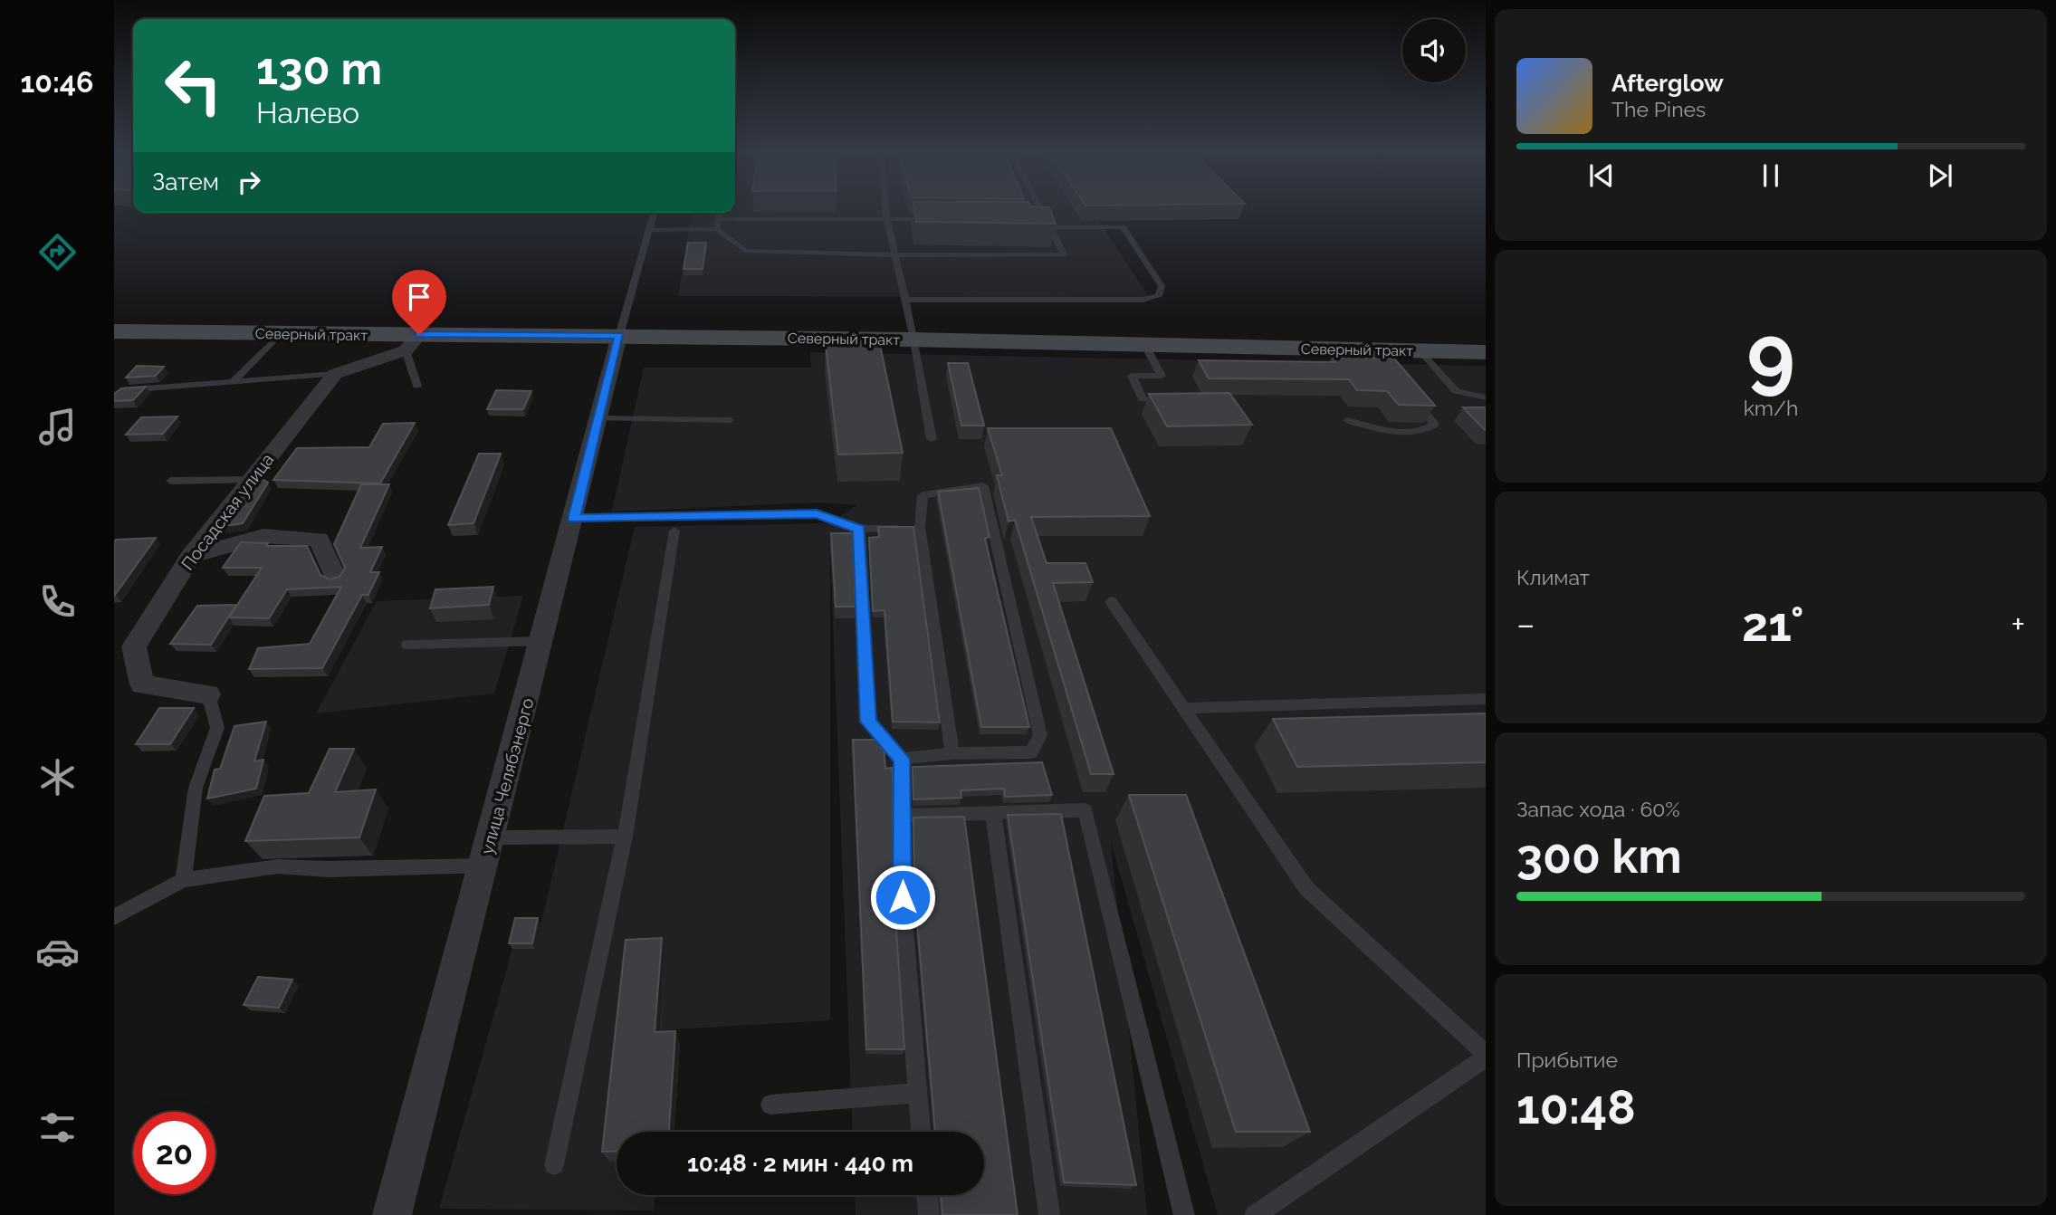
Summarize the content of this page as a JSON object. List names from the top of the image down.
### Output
{
  "streets": {
    "main road": ["Северный тракт"],
    "street": ["Посадская улица", "улица Челябэнерго"]
  },
  "crossings": [
    ["Северный тракт", "улица Челябэнерго"]
  ],
  "page": {
    "tabs": "10:46",
    "turn": ["130 m", "Налево"],
    "song": ["Afterglow", "The Pines"],
    "then": "Затем",
    "tile": [
      ["9", "km/h"],
      "Климат",
      ["Запас хода · 60%", "300 km"],
      ["Прибытие", "10:48"]
    ],
    "heat": ["−", "21°", "+"],
    "limit": "20",
    "trip": "10:48 · 2 мин · 440 m"
  }
}
